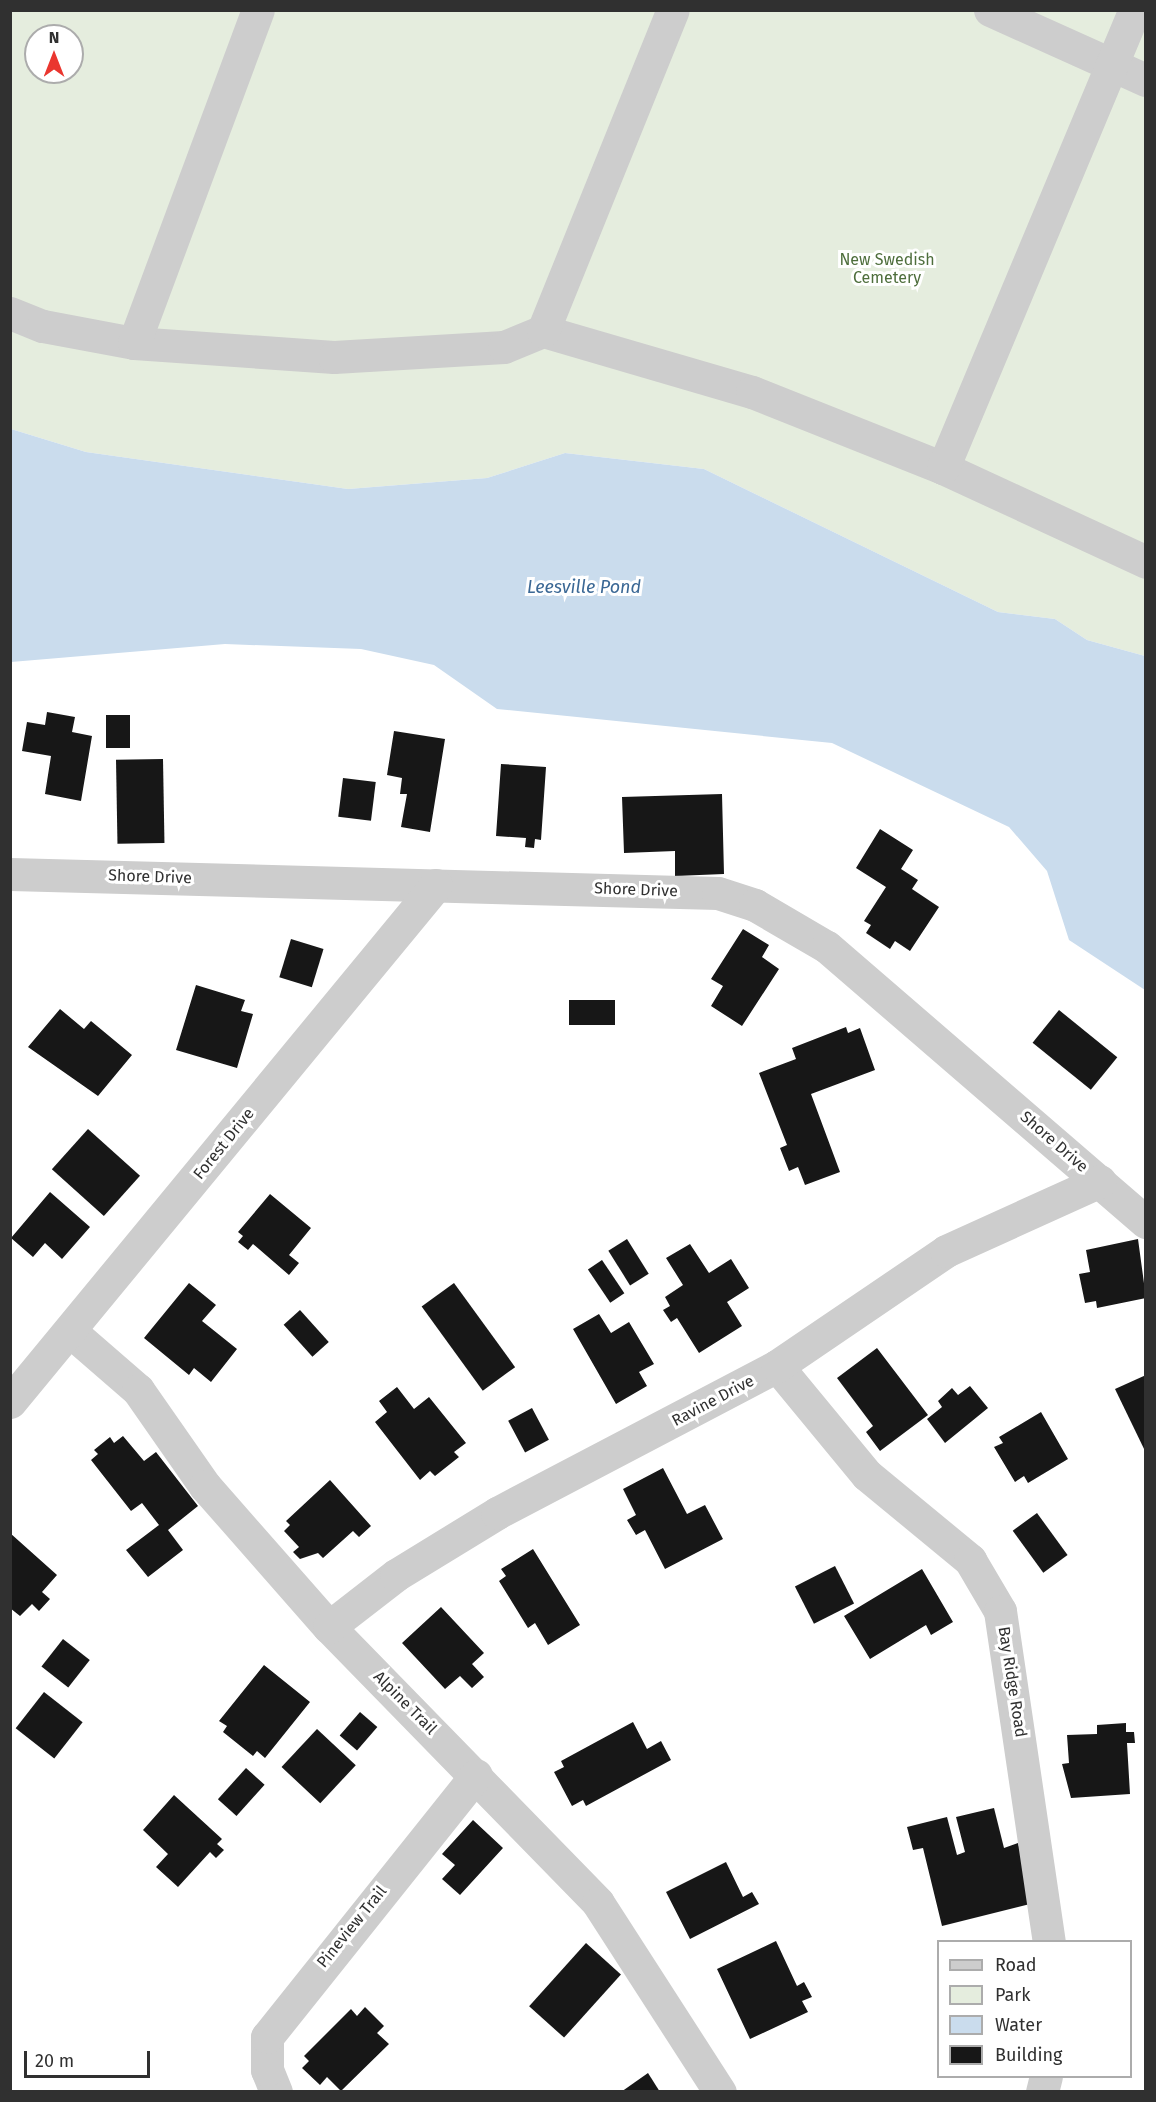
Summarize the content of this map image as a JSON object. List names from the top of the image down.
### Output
{
  "streets": {
    "street": [
      "Shore Drive",
      "Forest Drive",
      "Ravine Drive",
      "Bay Ridge Road",
      "Alpine Trail",
      "Pineview Trail"
    ]
  },
  "crossings": [
    ["Shore Drive", "Forest Drive"],
    ["Shore Drive", "Ravine Drive"],
    ["Forest Drive", "Alpine Trail"],
    ["Ravine Drive", "Bay Ridge Road"],
    ["Ravine Drive", "Alpine Trail"],
    ["Alpine Trail", "Pineview Trail"]
  ],
  "water": ["Leesville Pond"],
  "parks": ["New Swedish Cemetery"],
  "legend": [
    "Road",
    "Park",
    "Water",
    "Building"
  ],
  "scale_bar": "20 m",
  "north": "top"
}
